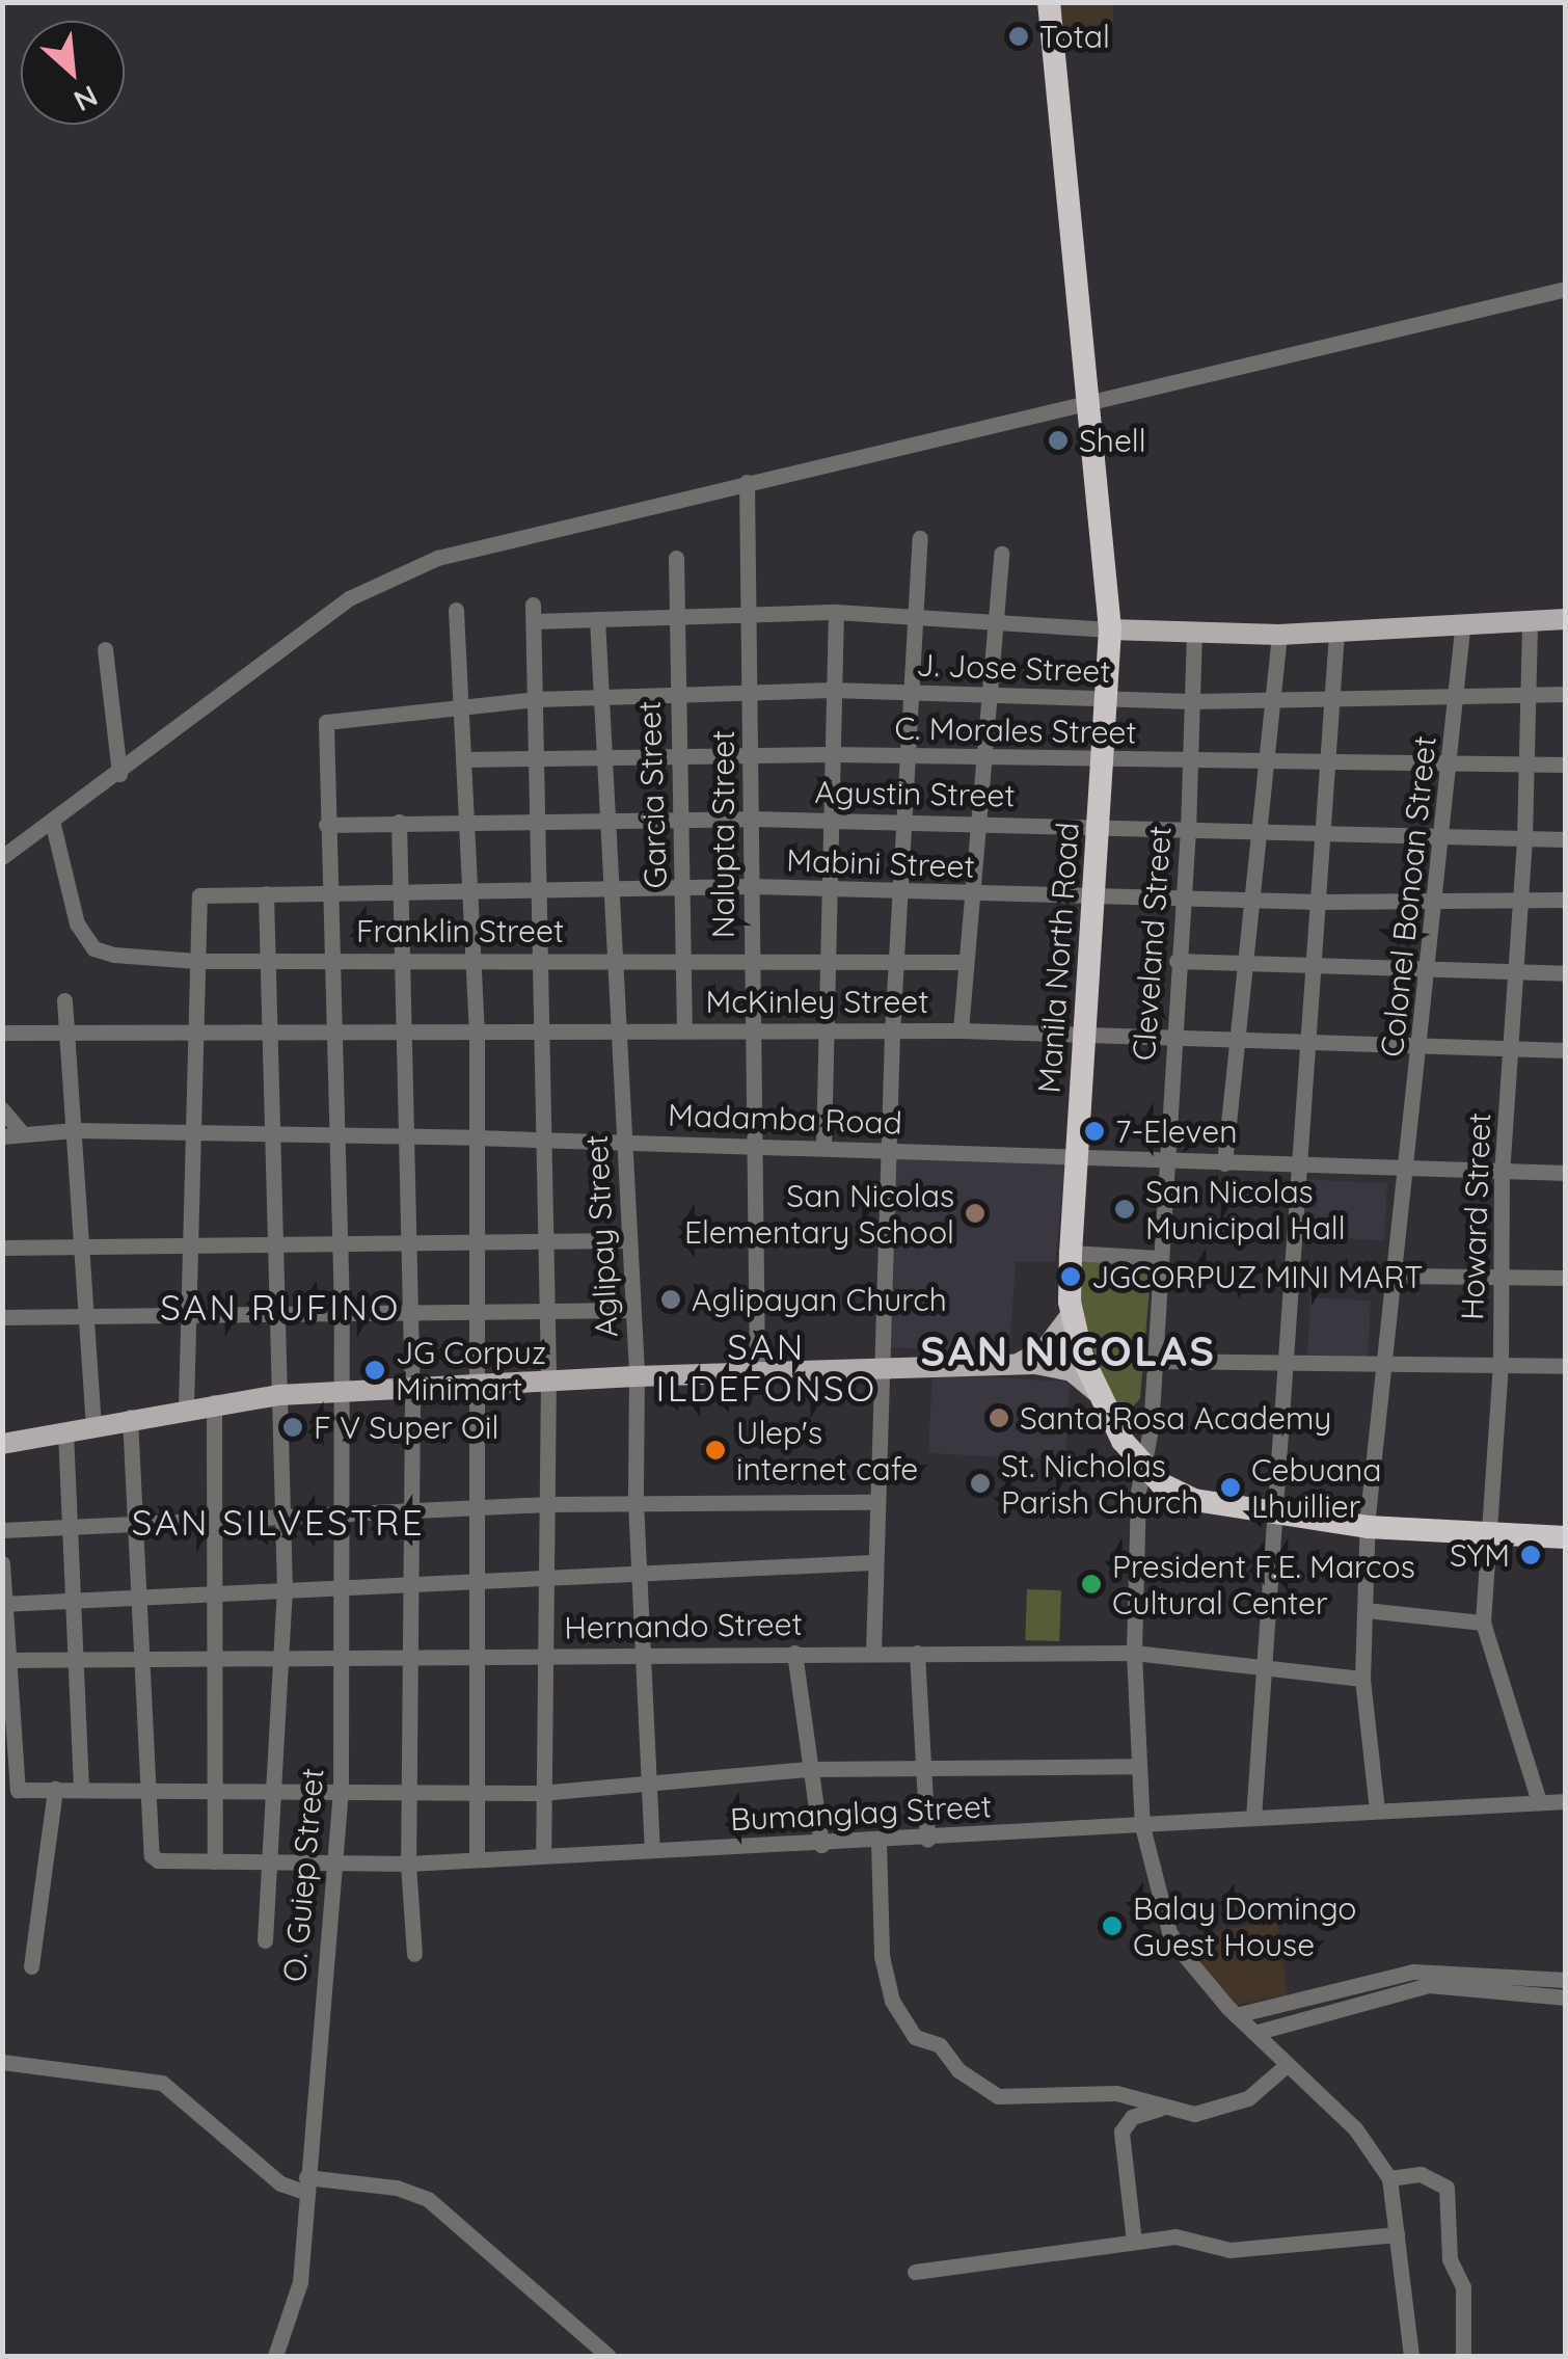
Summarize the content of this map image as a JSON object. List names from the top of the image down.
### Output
{
  "streets": {
    "highway": ["Manila North Road"],
    "street": [
      "J. Jose Street",
      "C. Morales Street",
      "Agustin Street",
      "Garcia Street",
      "Nalupta Street",
      "Mabini Street",
      "Colonel Bonoan Street",
      "Franklin Street",
      "Cleveland Street",
      "McKinley Street",
      "Madamba Road",
      "Howard Street",
      "Aglipay Street",
      "Hernando Street",
      "Bumanglag Street",
      "O. Guiep Street"
    ]
  },
  "crossings": [
    ["J. Jose Street", "Agustin Street"],
    ["J. Jose Street", "Garcia Street"],
    ["J. Jose Street", "Nalupta Street"],
    ["J. Jose Street", "Colonel Bonoan Street"],
    ["J. Jose Street", "Cleveland Street"],
    ["J. Jose Street", "Manila North Road"],
    ["J. Jose Street", "Howard Street"],
    ["J. Jose Street", "Aglipay Street"],
    ["J. Jose Street", "O. Guiep Street"],
    ["C. Morales Street", "Garcia Street"],
    ["C. Morales Street", "Nalupta Street"],
    ["C. Morales Street", "Colonel Bonoan Street"],
    ["C. Morales Street", "Cleveland Street"],
    ["C. Morales Street", "Manila North Road"],
    ["C. Morales Street", "Howard Street"],
    ["C. Morales Street", "Aglipay Street"],
    ["Agustin Street", "Garcia Street"],
    ["Agustin Street", "Nalupta Street"],
    ["Agustin Street", "Colonel Bonoan Street"],
    ["Agustin Street", "Cleveland Street"],
    ["Agustin Street", "Manila North Road"],
    ["Agustin Street", "Howard Street"],
    ["Agustin Street", "Aglipay Street"],
    ["Agustin Street", "O. Guiep Street"],
    ["Garcia Street", "Mabini Street"],
    ["Garcia Street", "Franklin Street"],
    ["Garcia Street", "McKinley Street"],
    ["Nalupta Street", "Mabini Street"],
    ["Nalupta Street", "Franklin Street"],
    ["Nalupta Street", "McKinley Street"],
    ["Nalupta Street", "Madamba Road"],
    ["Mabini Street", "Colonel Bonoan Street"],
    ["Mabini Street", "Franklin Street"],
    ["Mabini Street", "Cleveland Street"],
    ["Mabini Street", "Manila North Road"],
    ["Mabini Street", "Howard Street"],
    ["Mabini Street", "Aglipay Street"],
    ["Mabini Street", "O. Guiep Street"],
    ["Colonel Bonoan Street", "Manila North Road"],
    ["Colonel Bonoan Street", "McKinley Street"],
    ["Colonel Bonoan Street", "Madamba Road"],
    ["Franklin Street", "Aglipay Street"],
    ["Franklin Street", "O. Guiep Street"],
    ["Cleveland Street", "Manila North Road"],
    ["Cleveland Street", "McKinley Street"],
    ["Cleveland Street", "Madamba Road"],
    ["Manila North Road", "McKinley Street"],
    ["Manila North Road", "Madamba Road"],
    ["Manila North Road", "Howard Street"],
    ["McKinley Street", "Howard Street"],
    ["McKinley Street", "Aglipay Street"],
    ["McKinley Street", "O. Guiep Street"],
    ["Madamba Road", "Howard Street"],
    ["Madamba Road", "Aglipay Street"],
    ["Madamba Road", "O. Guiep Street"],
    ["Howard Street", "Bumanglag Street"],
    ["Aglipay Street", "Hernando Street"],
    ["Aglipay Street", "Bumanglag Street"],
    ["Hernando Street", "O. Guiep Street"],
    ["Bumanglag Street", "O. Guiep Street"]
  ],
  "districts": [
    "SAN RUFINO",
    "SAN ILDEFONSO",
    "SAN NICOLAS",
    "SAN SILVESTRE"
  ],
  "places": [
    "Total",
    "Shell",
    "7-Eleven",
    "San Nicolas Municipal Hall",
    "San Nicolas Elementary School",
    "JGCORPUZ MINI MART",
    "Aglipayan Church",
    "JG Corpuz Minimart",
    "Santa Rosa Academy",
    "F V Super Oil",
    "Ulep's internet cafe",
    "St. Nicholas Parish Church",
    "Cebuana Lhuillier",
    "SYM",
    "President F.E. Marcos Cultural Center",
    "Balay Domingo Guest House"
  ],
  "north": "bottom right"
}
